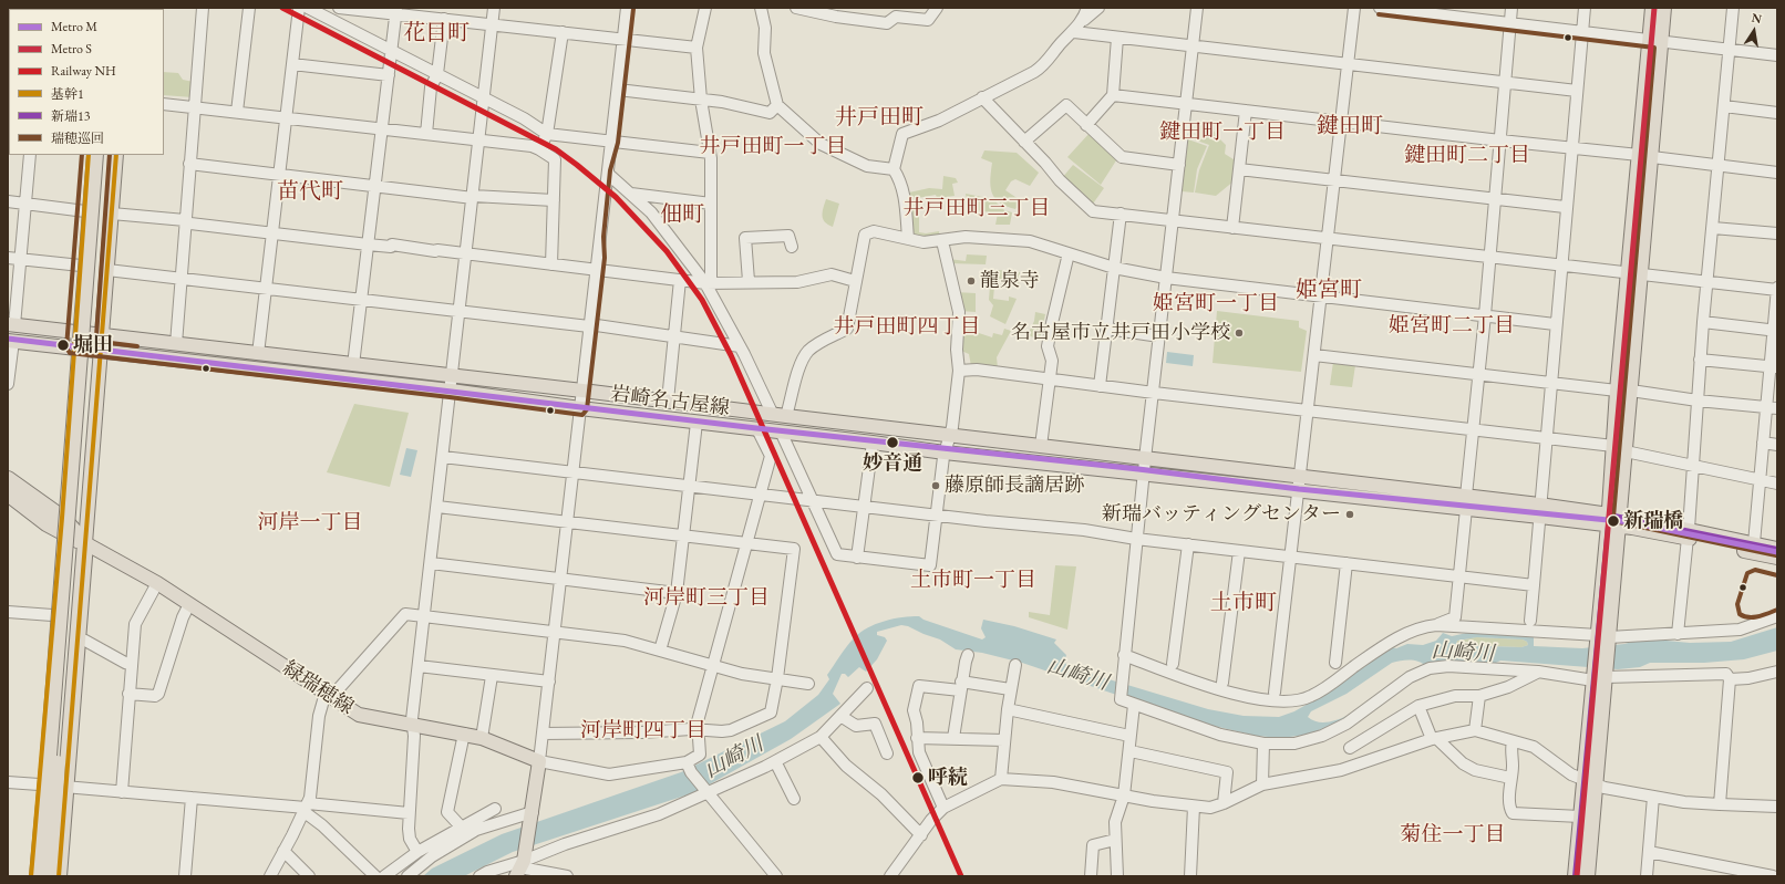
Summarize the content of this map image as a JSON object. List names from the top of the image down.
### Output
{
  "streets": {
    "main road": ["岩崎名古屋線", "緑瑞穂線"]
  },
  "districts": [
    "花目町",
    "井戸田町",
    "鍵田町",
    "鍵田町一丁目",
    "井戸田町一丁目",
    "鍵田町二丁目",
    "苗代町",
    "井戸田町三丁目",
    "佃町",
    "姫宮町",
    "姫宮町一丁目",
    "姫宮町二丁目",
    "井戸田町四丁目",
    "河岸一丁目",
    "土市町一丁目",
    "河岸町三丁目",
    "土市町",
    "河岸町四丁目",
    "菊住一丁目"
  ],
  "water": ["山崎川"],
  "places": [
    "龍泉寺",
    "名古屋市立井戸田小学校",
    "堀田",
    "妙音通",
    "藤原師長謫居跡",
    "新瑞バッティングセンター",
    "新瑞橋",
    "呼続"
  ],
  "lines": [
    "metro line S",
    "rail line NH",
    "transit line 瑞穂巡回",
    "transit line 基幹1",
    "metro line M",
    "transit line 新瑞13"
  ],
  "legend": [
    "Metro M",
    "Metro S",
    "Railway NH",
    "基幹1",
    "新瑞13",
    "瑞穂巡回"
  ],
  "north": "top"
}
